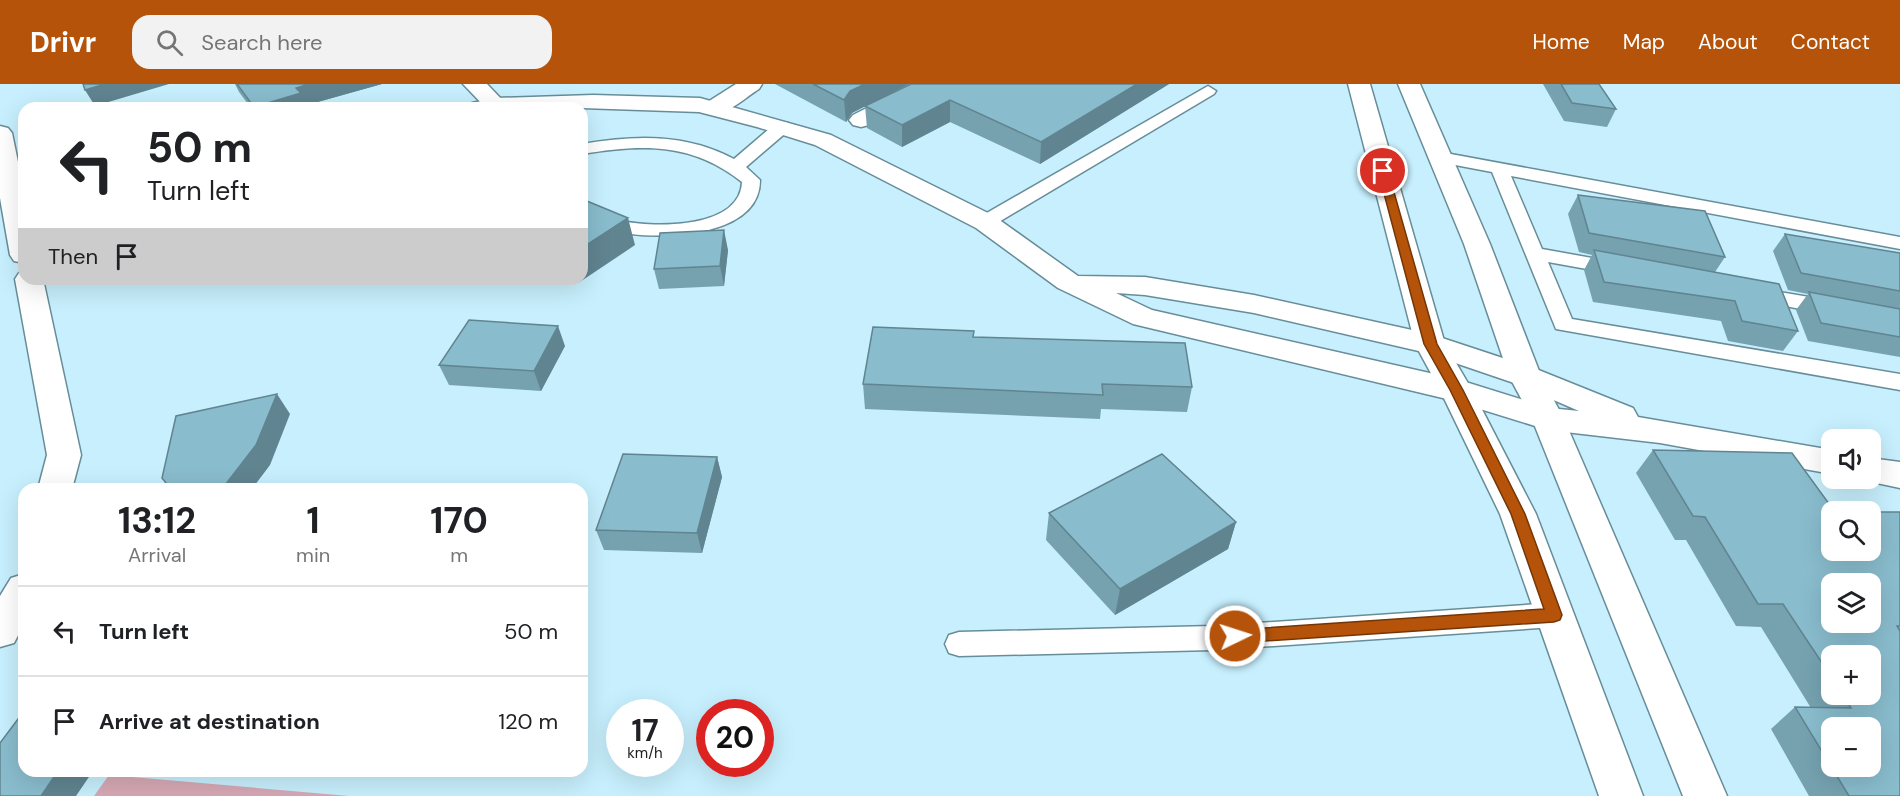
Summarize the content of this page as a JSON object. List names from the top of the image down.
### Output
{
  "page": {
    "header": "Drivr",
    "search": "Search here",
    "nav": [
      "Home",
      "Map",
      "About",
      "Contact"
    ],
    "turn": ["50 m", "Turn left"],
    "then": "Then",
    "map_buttons": ["+", "−"],
    "eta": [
      "13:12",
      "Arrival",
      "1",
      "min",
      "170",
      "m"
    ],
    "list": [
      {
        "name": "Turn left",
        "value": "50 m"
      },
      {
        "name": "Arrive at destination",
        "value": "120 m"
      }
    ],
    "speed": "17 km/h",
    "limit": "20"
  }
}
